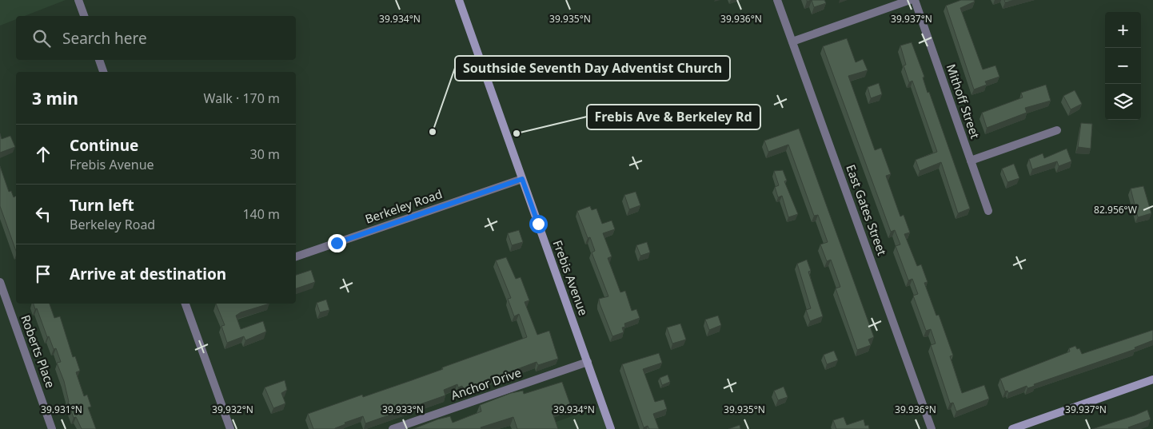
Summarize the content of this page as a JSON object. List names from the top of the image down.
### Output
{
  "streets": {
    "main road": ["Frebis Avenue"],
    "street": [
      "Mithoff Street",
      "Berkeley Road",
      "East Gates Street",
      "Roberts Place",
      "Anchor Drive"
    ]
  },
  "crossings": [
    ["Berkeley Road", "Frebis Avenue"],
    ["Frebis Avenue", "Anchor Drive"]
  ],
  "places": ["Southside Seventh Day Adventist Church", "Frebis Ave & Berkeley Rd"],
  "page": {
    "map_buttons": ["+", "−"],
    "search": "Search here",
    "heading": ["3 min", "Walk · 170 m"],
    "list": [
      ["Continue", "Frebis Avenue", "30 m"],
      ["Turn left", "Berkeley Road", "140 m"],
      "Arrive at destination"
    ]
  },
  "coordinates": [
    "39.934°N",
    "39.935°N",
    "39.937°N",
    "39.936°N",
    "82.956°W",
    "39.931°N",
    "39.932°N",
    "39.933°N"
  ]
}
